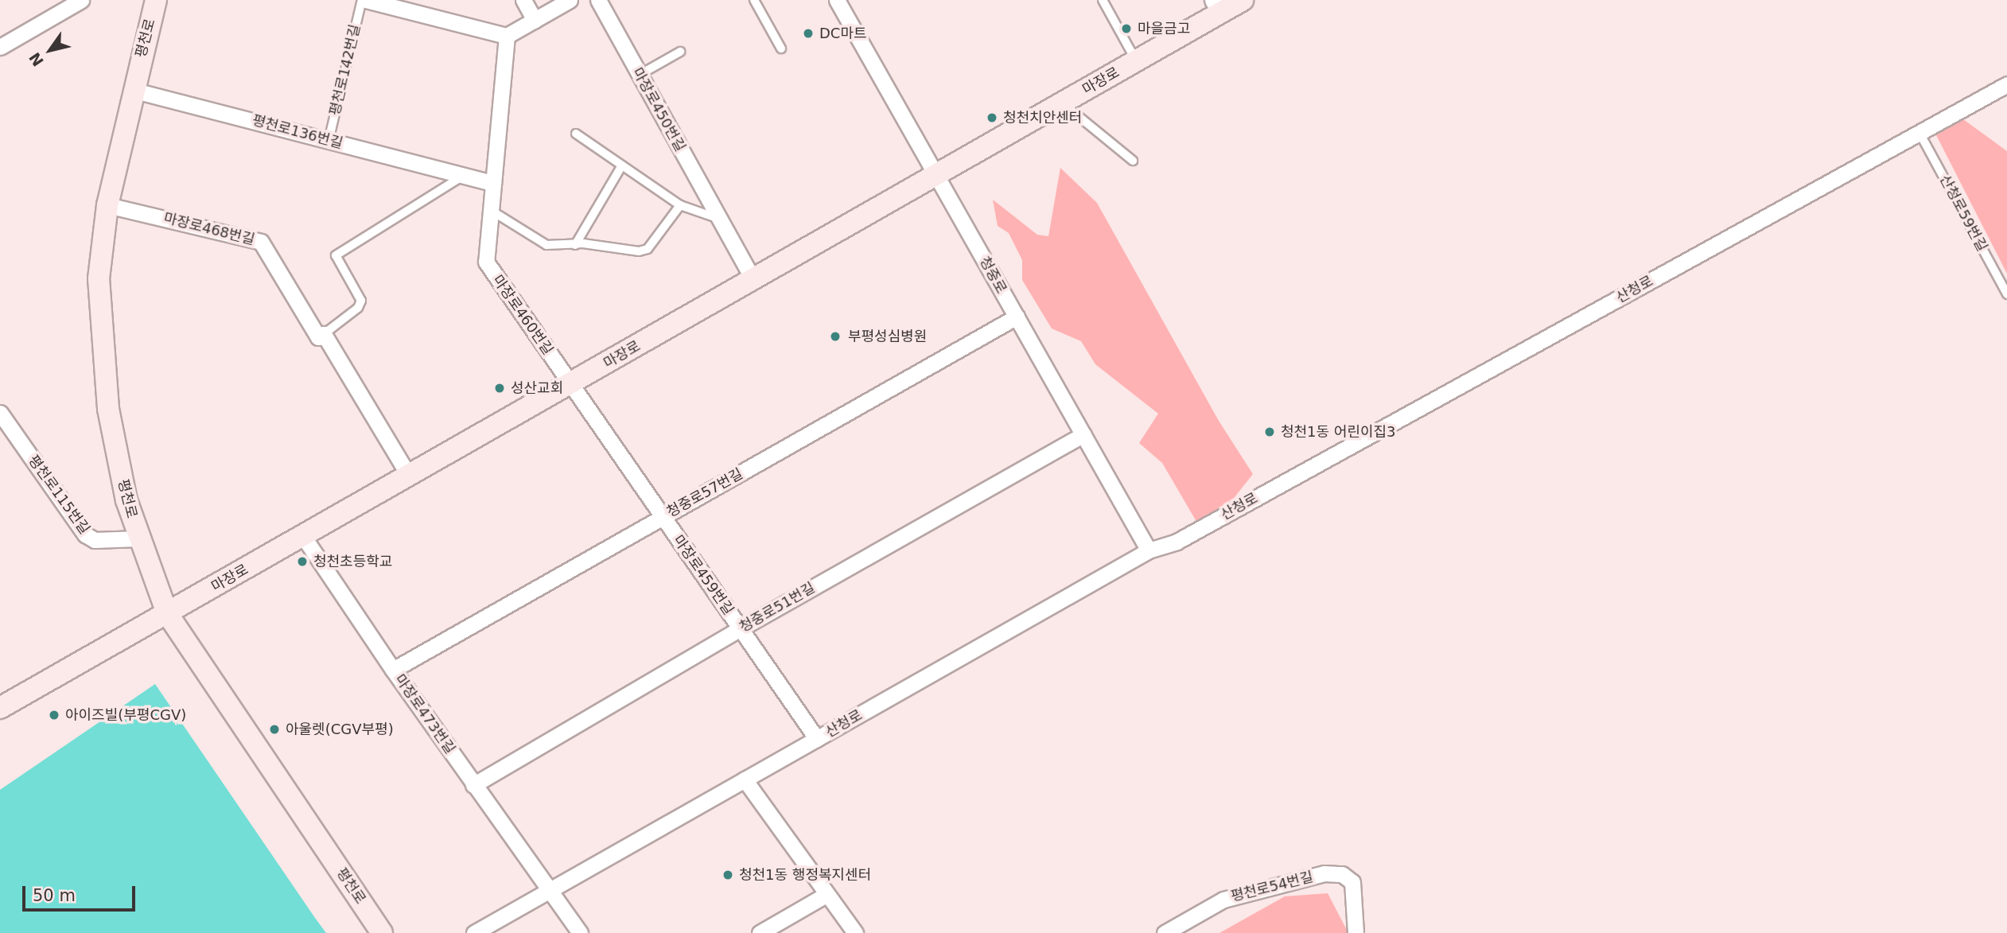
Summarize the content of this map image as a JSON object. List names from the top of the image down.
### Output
{
  "streets": {
    "main road": ["평천로", "마장로"],
    "street": [
      "평천로142번길",
      "마장로450번길",
      "평천로136번길",
      "마장로468번길",
      "청중로",
      "산청로",
      "마장로460번길",
      "청중로57번길",
      "평천로115번길",
      "마장로459번길",
      "청중로51번길",
      "마장로473번길",
      "평천로54번길"
    ],
    "lane": ["산청로59번길"]
  },
  "crossings": [
    ["평천로", "마장로"],
    ["평천로", "평천로136번길"],
    ["평천로", "마장로468번길"],
    ["평천로", "평천로115번길"],
    ["평천로142번길", "평천로136번길"],
    ["평천로142번길", "마장로460번길"],
    ["마장로", "마장로450번길"],
    ["마장로", "마장로468번길"],
    ["마장로", "청중로"],
    ["마장로", "마장로460번길"],
    ["마장로", "마장로459번길"],
    ["마장로", "마장로473번길"],
    ["평천로136번길", "마장로460번길"],
    ["산청로59번길", "산청로"],
    ["청중로", "산청로"],
    ["청중로", "청중로57번길"],
    ["청중로", "청중로51번길"],
    ["산청로", "마장로459번길"],
    ["산청로", "마장로473번길"],
    ["마장로460번길", "마장로459번길"],
    ["청중로57번길", "마장로459번길"],
    ["청중로57번길", "마장로473번길"],
    ["마장로459번길", "청중로51번길"],
    ["청중로51번길", "마장로473번길"]
  ],
  "places": [
    "마을금고",
    "DC마트",
    "청천치안센터",
    "부평성심병원",
    "성산교회",
    "청천1동 어린이집3",
    "청천초등학교",
    "아이즈빌(부평CGV)",
    "아울렛(CGV부평)",
    "청천1동 행정복지센터"
  ],
  "scale_bar": "50 m",
  "north": "bottom left"
}
